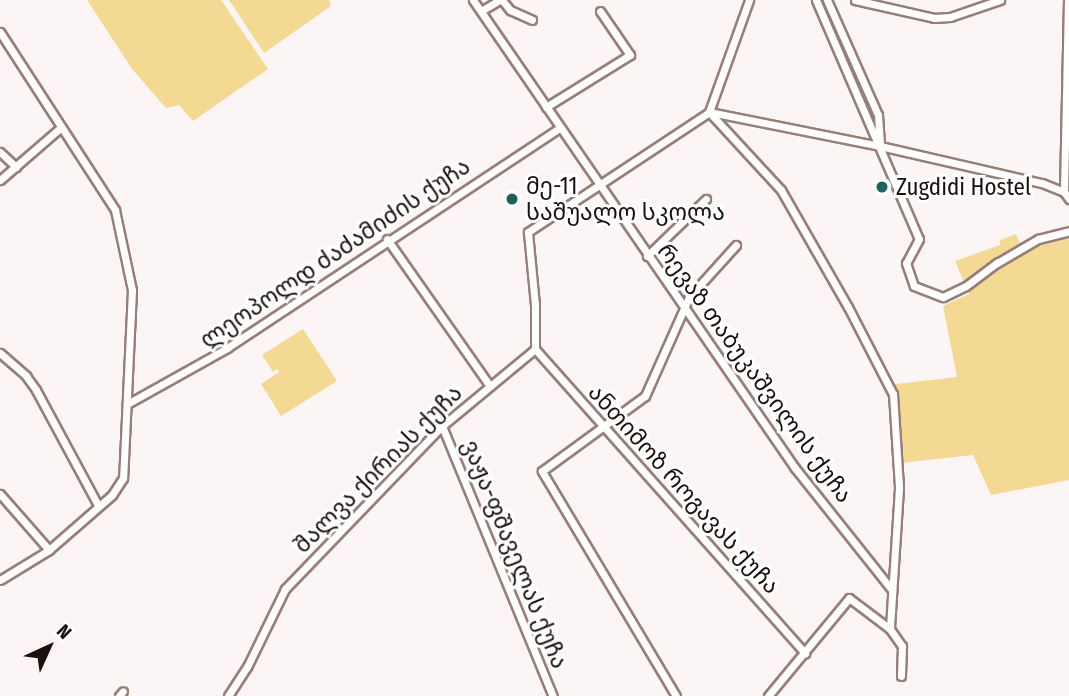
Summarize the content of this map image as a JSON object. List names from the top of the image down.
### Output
{
  "streets": {
    "street": [
      "ლეოპოლდ ძაძამიძის ქუჩა",
      "რევაზ თაბუკაშვილის ქუჩა",
      "შალვა ქირიას ქუჩა",
      "ანთიმოზ როგავას ქუჩა",
      "ვაჟა-ფშაველას ქუჩა"
    ]
  },
  "crossings": [
    ["ლეოპოლდ ძაძამიძის ქუჩა", "რევაზ თაბუკაშვილის ქუჩა"],
    ["შალვა ქირიას ქუჩა", "ანთიმოზ როგავას ქუჩა"],
    ["შალვა ქირიას ქუჩა", "ვაჟა-ფშაველას ქუჩა"]
  ],
  "places": ["Zugdidi Hostel", "მე-11 საშუალო სკოლა"],
  "north": "top right"
}
